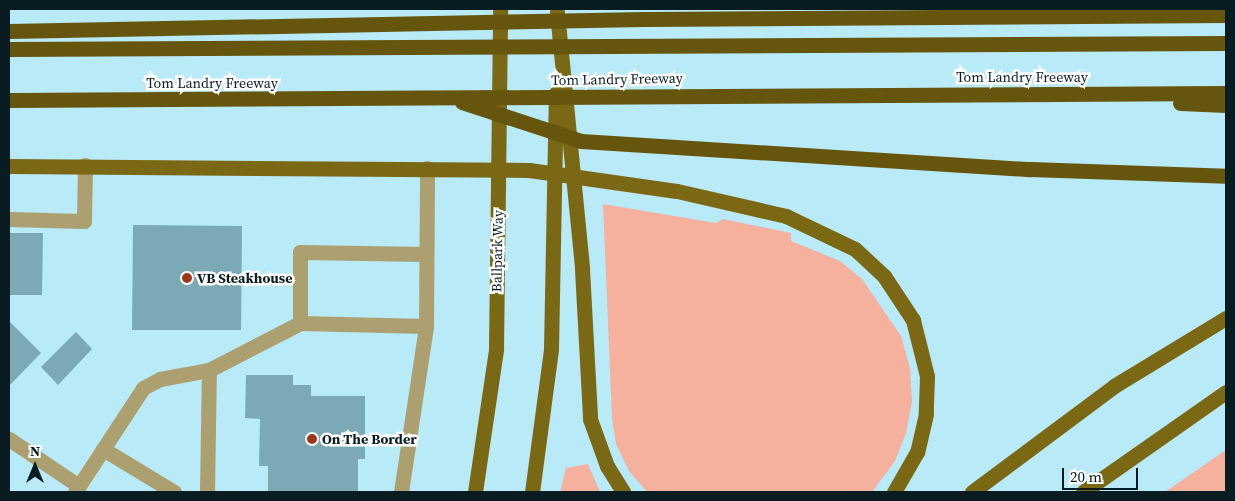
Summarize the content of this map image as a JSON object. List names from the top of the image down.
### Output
{
  "streets": {
    "highway": ["Tom Landry Freeway"],
    "main road": ["Ballpark Way"]
  },
  "places": ["VB Steakhouse", "On The Border"],
  "scale_bar": "20 m",
  "north": "top"
}
